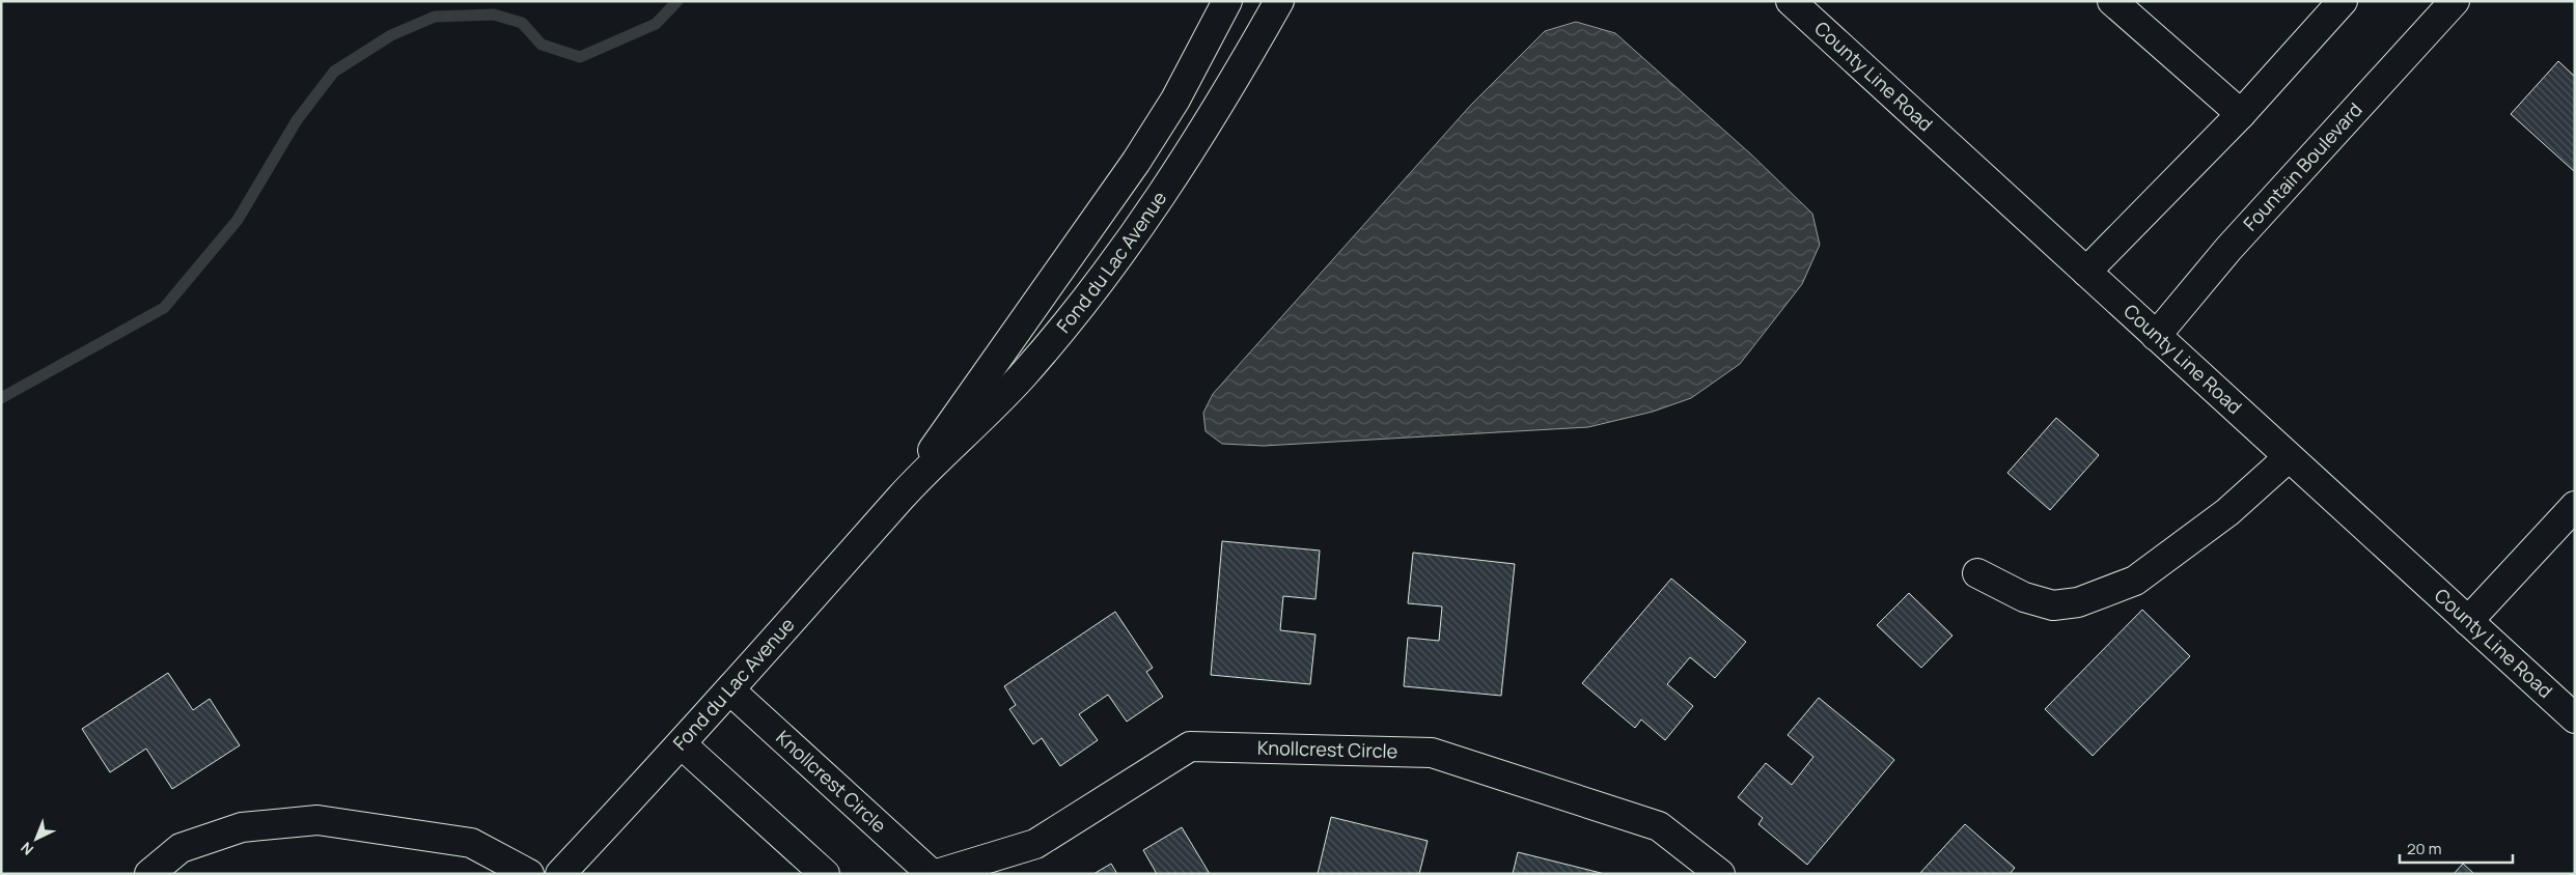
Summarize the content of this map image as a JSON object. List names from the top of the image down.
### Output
{
  "streets": {
    "main road": [
      "County Line Road",
      "Fountain Boulevard",
      "Fond du Lac Avenue",
      "Knollcrest Circle"
    ]
  },
  "crossings": [
    ["County Line Road", "Fountain Boulevard"],
    ["Fond du Lac Avenue", "Knollcrest Circle"]
  ],
  "scale_bar": "20 m",
  "north": "bottom left"
}
